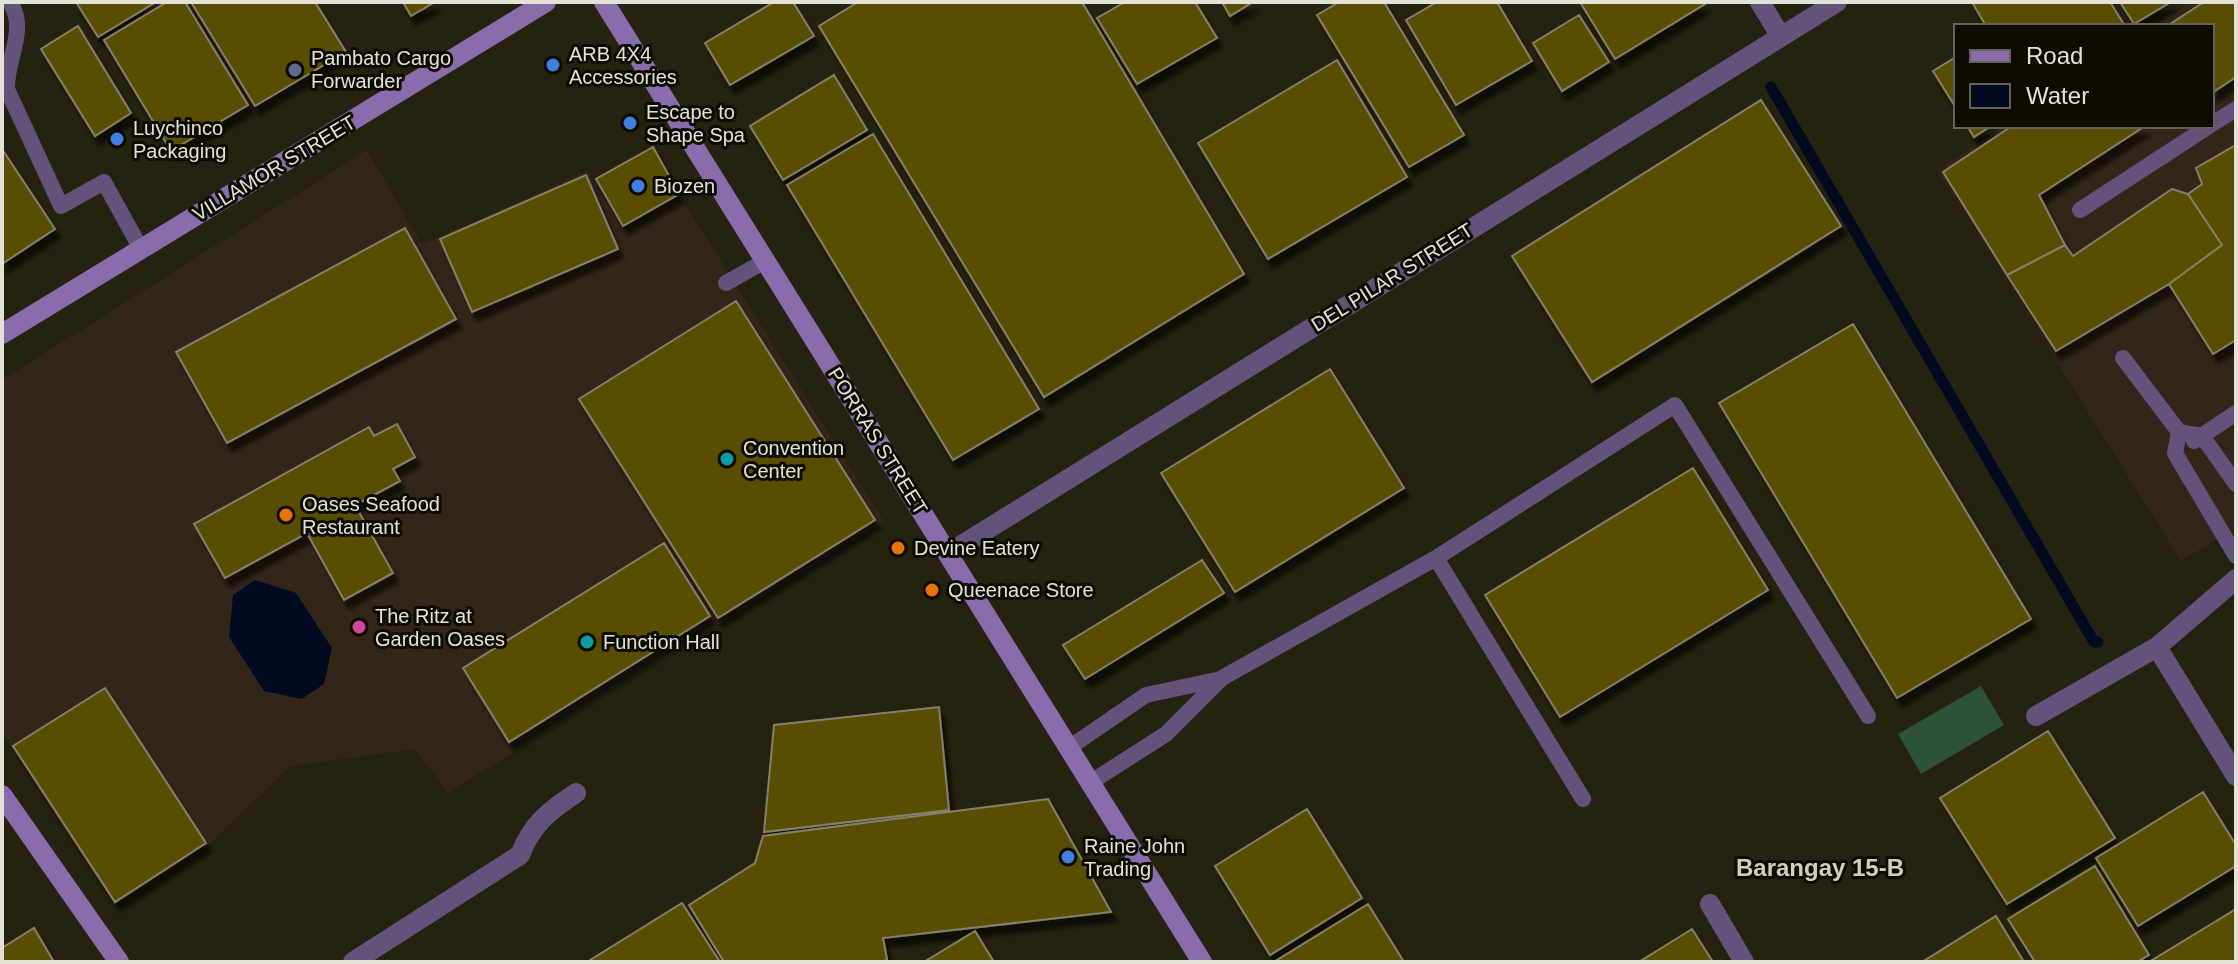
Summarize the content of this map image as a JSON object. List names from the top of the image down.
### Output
{
  "streets": {
    "street": ["VILLAMOR STREET", "DEL PILAR STREET", "PORRAS STREET"]
  },
  "crossings": [
    ["DEL PILAR STREET", "PORRAS STREET"]
  ],
  "districts": ["Barangay 15-B"],
  "places": [
    "ARB 4X4 Accessories",
    "Pambato Cargo Forwarder",
    "Escape to Shape Spa",
    "Luychinco Packaging",
    "Biozen",
    "Convention Center",
    "Oases Seafood Restaurant",
    "Devine Eatery",
    "Queenace Store",
    "The Ritz at Garden Oases",
    "Function Hall",
    "Raine John Trading"
  ],
  "legend": ["Road", "Water"]
}
